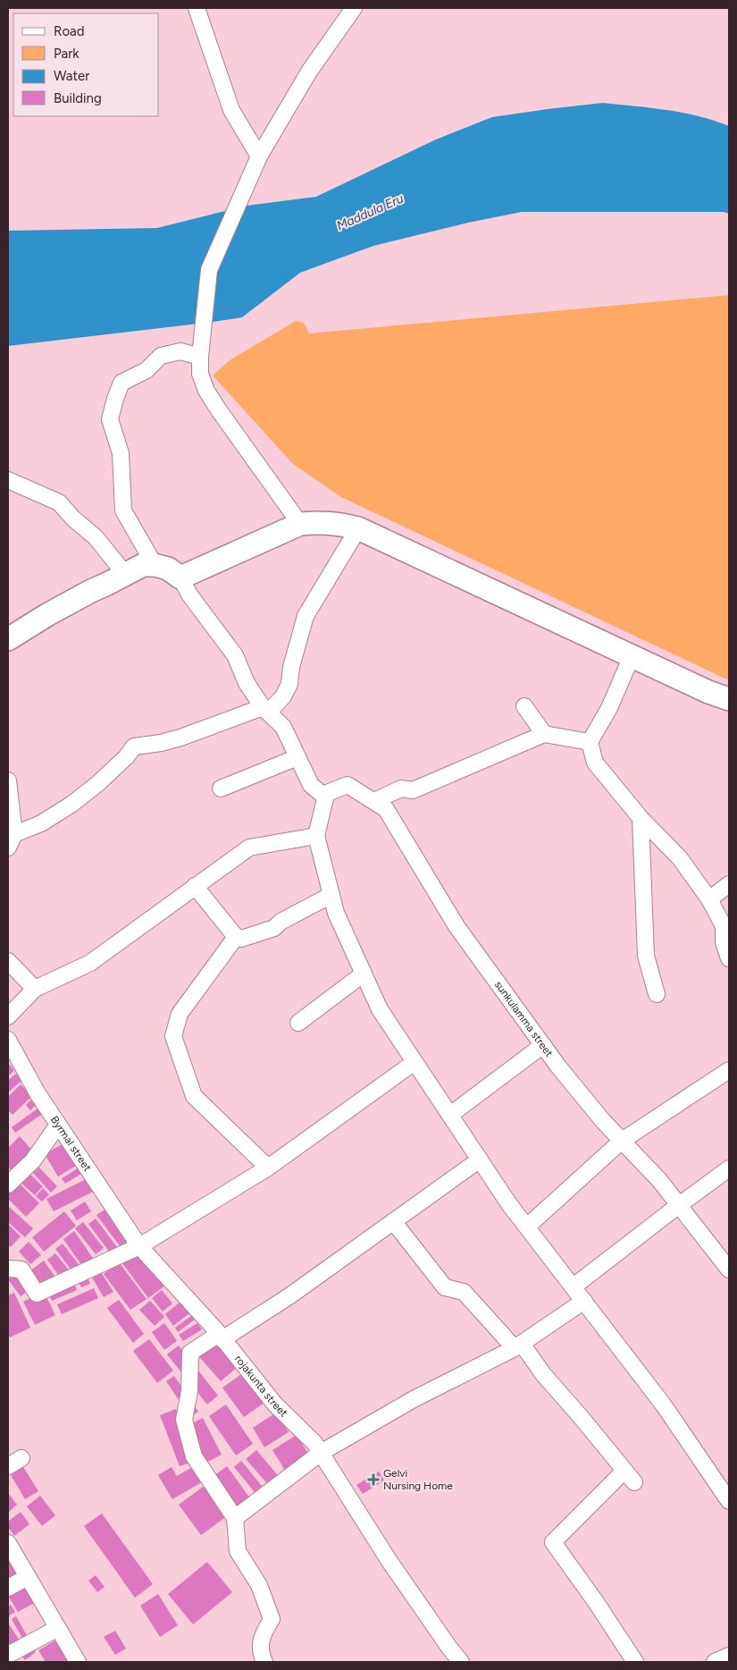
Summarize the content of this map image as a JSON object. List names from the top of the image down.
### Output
{
  "streets": {
    "street": ["sunkulamma street", "Byrmal street", "rojakunta street"]
  },
  "crossings": [
    ["Byrmal street", "rojakunta street"]
  ],
  "water": ["Maddula Eru"],
  "places": {
    "health": ["Gelvi Nursing Home"]
  },
  "legend": [
    "Road",
    "Park",
    "Water",
    "Building"
  ]
}
